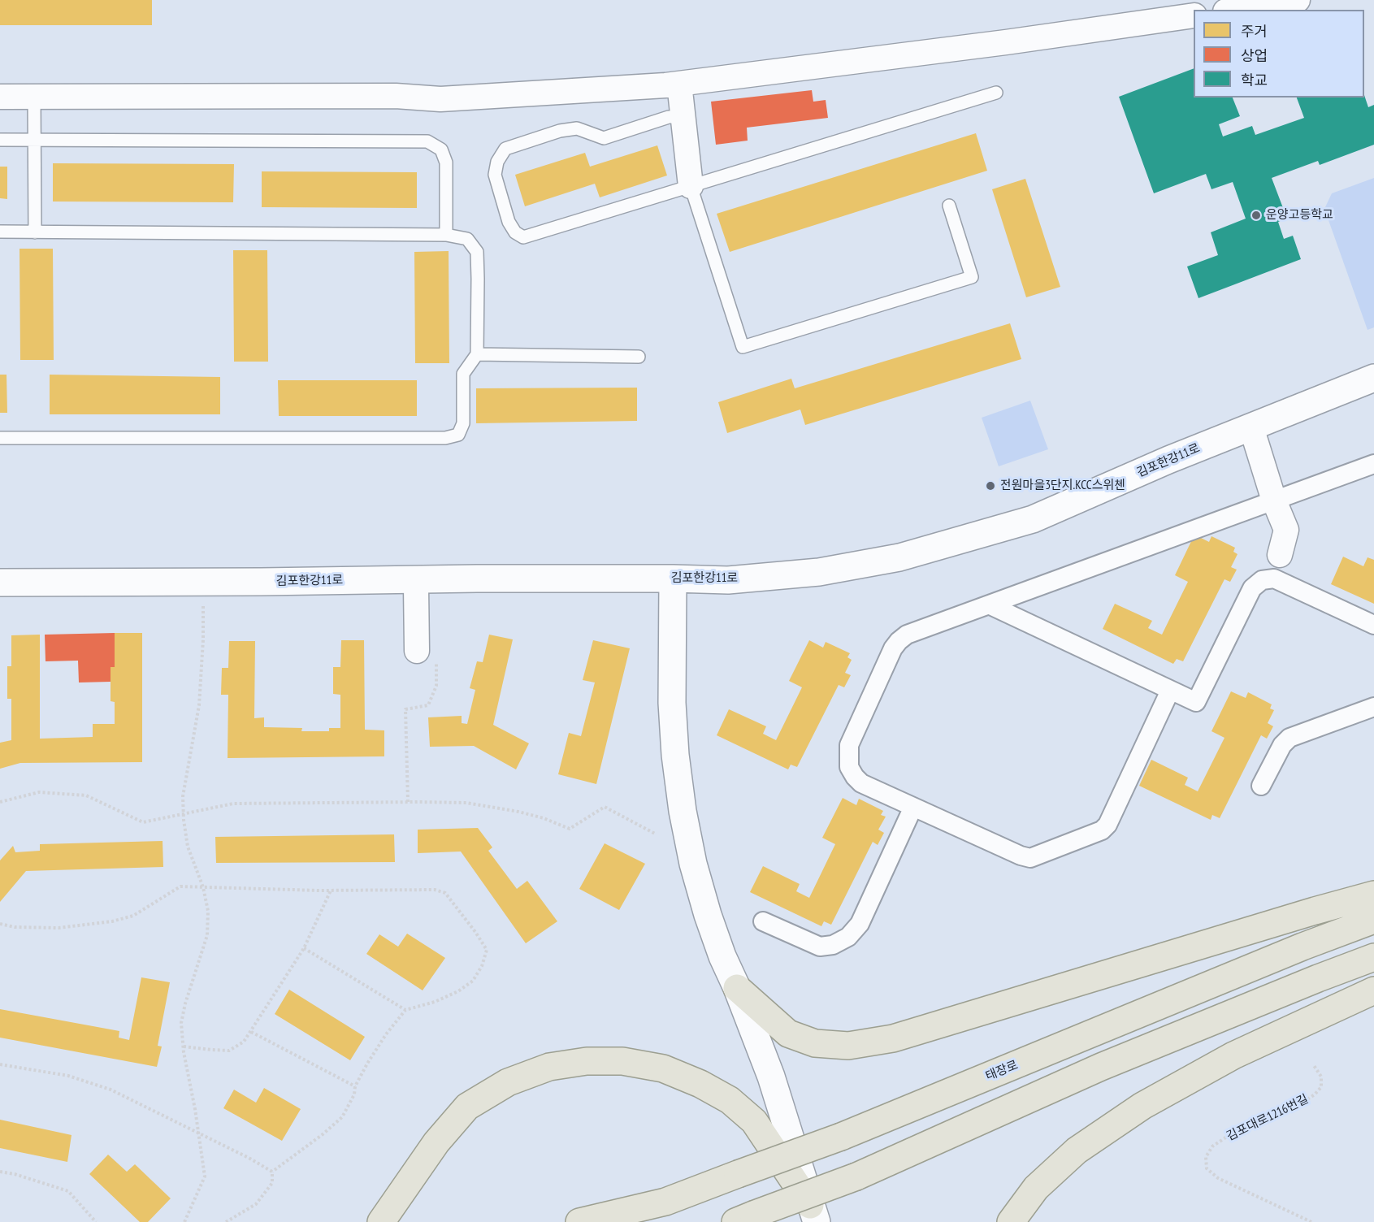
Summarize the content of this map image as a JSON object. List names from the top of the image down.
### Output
{
  "streets": {
    "main road": ["태장로"],
    "street": ["김포한강11로"],
    "path": ["김포대로1216번길"]
  },
  "places": ["운양고등학교", "전원마을3단지.KCC스위첸"],
  "legend": ["주거", "상업", "학교"]
}
